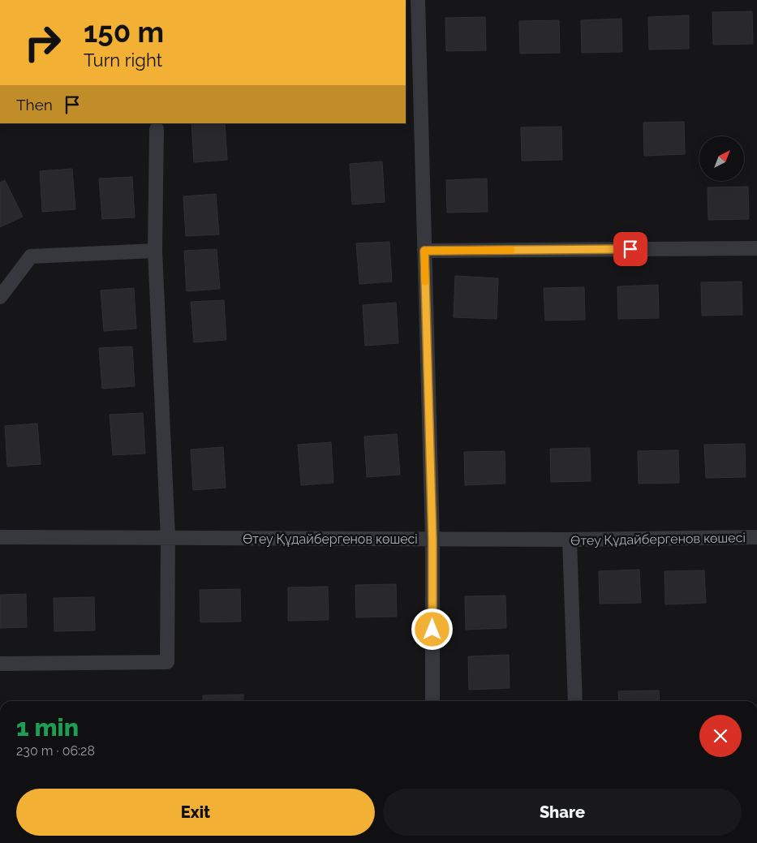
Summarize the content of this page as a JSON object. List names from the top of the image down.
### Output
{
  "streets": {
    "street": ["Өтеу Құдайбергенов көшесі"]
  },
  "north": "top right",
  "page": {
    "turn": ["150 m", "Turn right"],
    "then": "Then",
    "heading": ["1 min", "230 m · 06:28"],
    "buttons": ["Exit", "Share"]
  }
}
